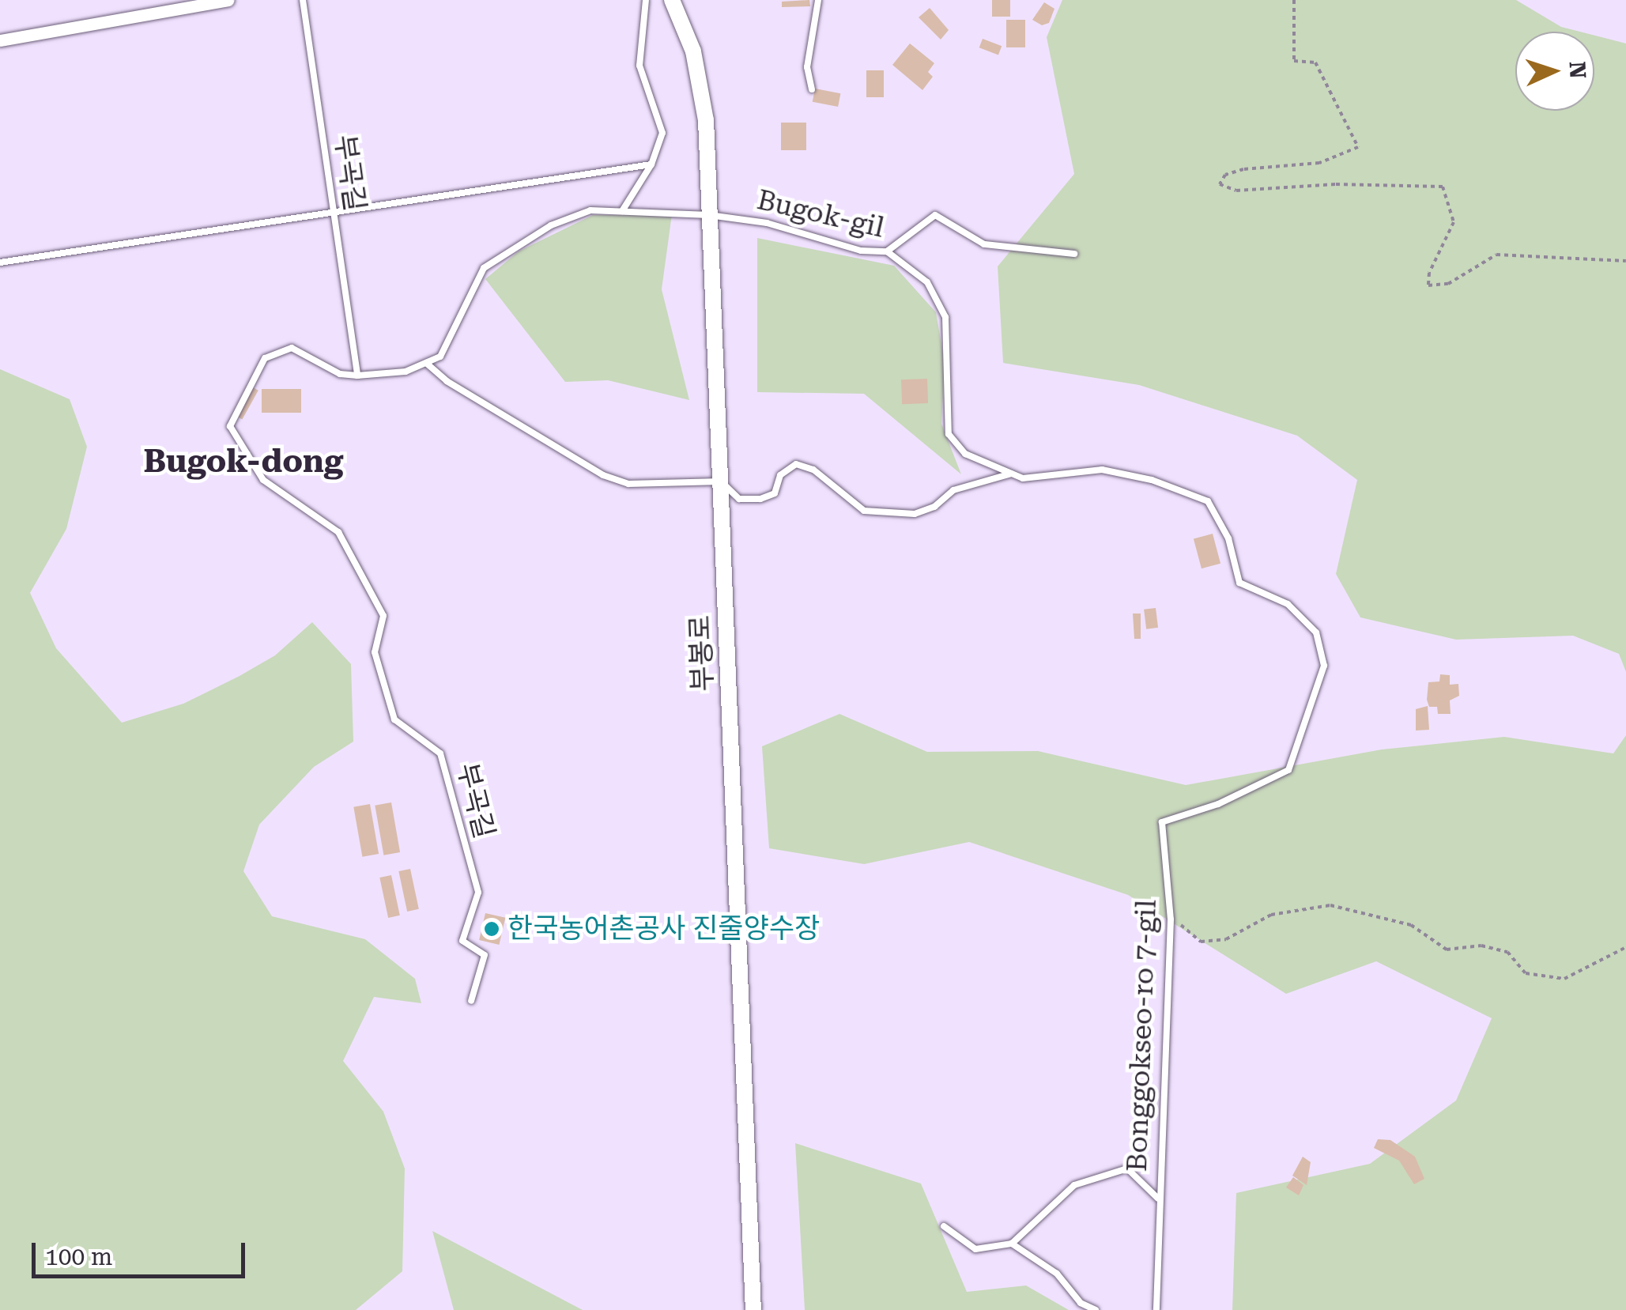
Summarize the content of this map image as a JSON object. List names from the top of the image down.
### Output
{
  "streets": {
    "street": ["부봉로"],
    "lane": ["부곡길", "Bugok-gil", "Bonggokseo-ro 7-gil"]
  },
  "crossings": [
    ["Bugok-gil", "부봉로"],
    ["Bugok-gil", "Bonggokseo-ro 7-gil"]
  ],
  "districts": ["Bugok-dong"],
  "places": ["한국농어촌공사 진줄양수장"],
  "scale_bar": "100 m",
  "north": "right"
}
